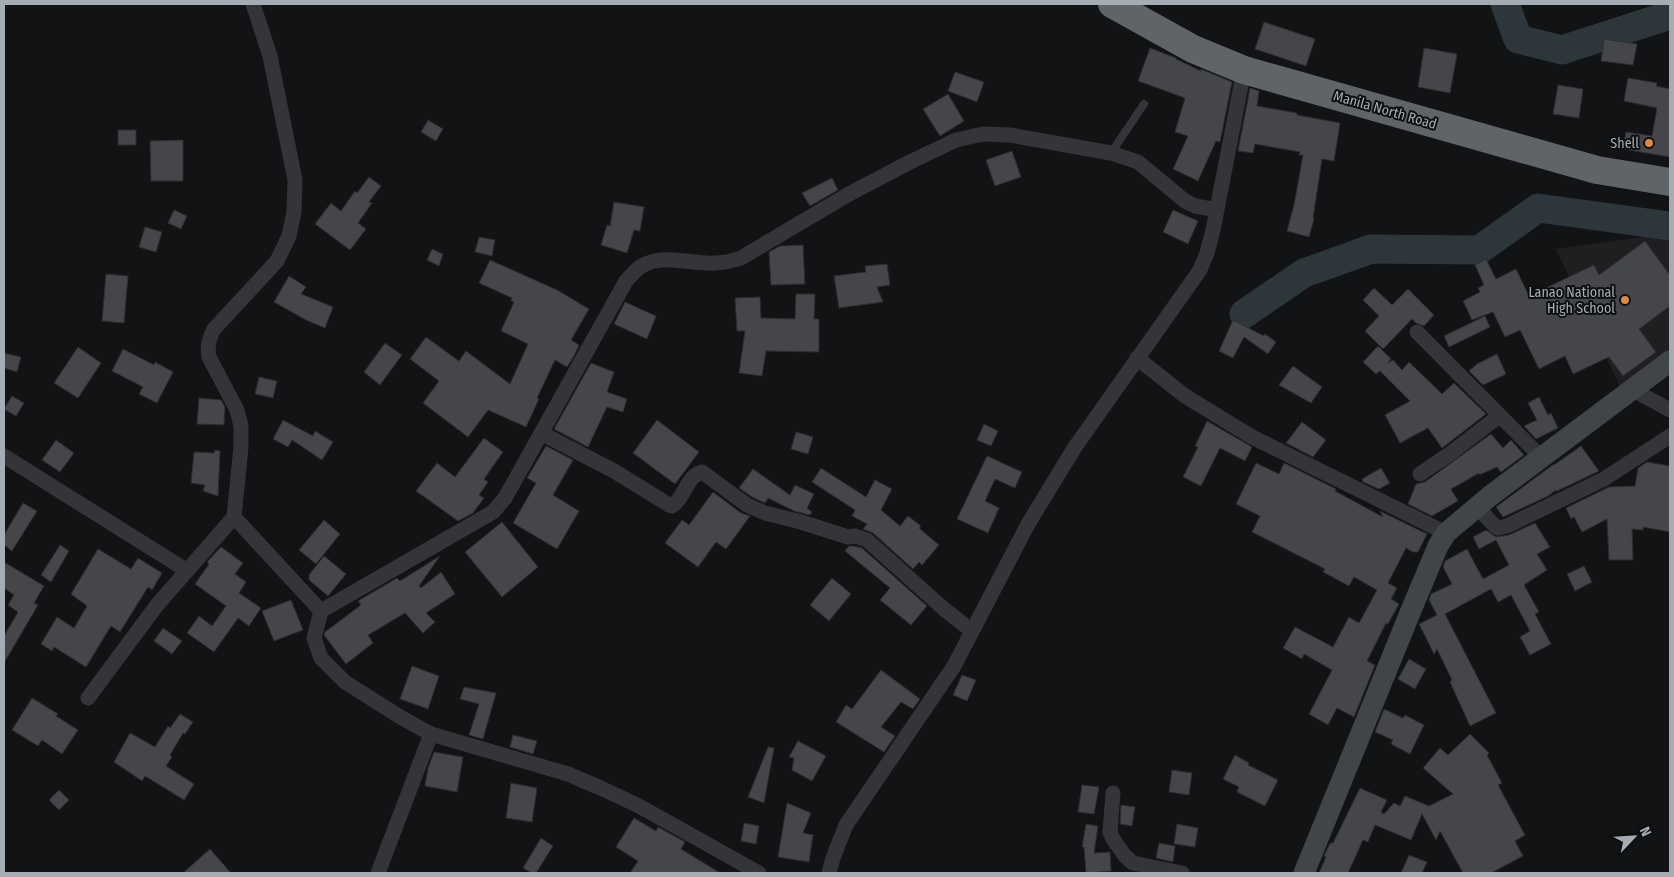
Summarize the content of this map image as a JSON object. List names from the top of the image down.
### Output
{
  "streets": {
    "highway": ["Manila North Road"]
  },
  "places": ["Shell", "Lanao National High School"],
  "north": "top right"
}
